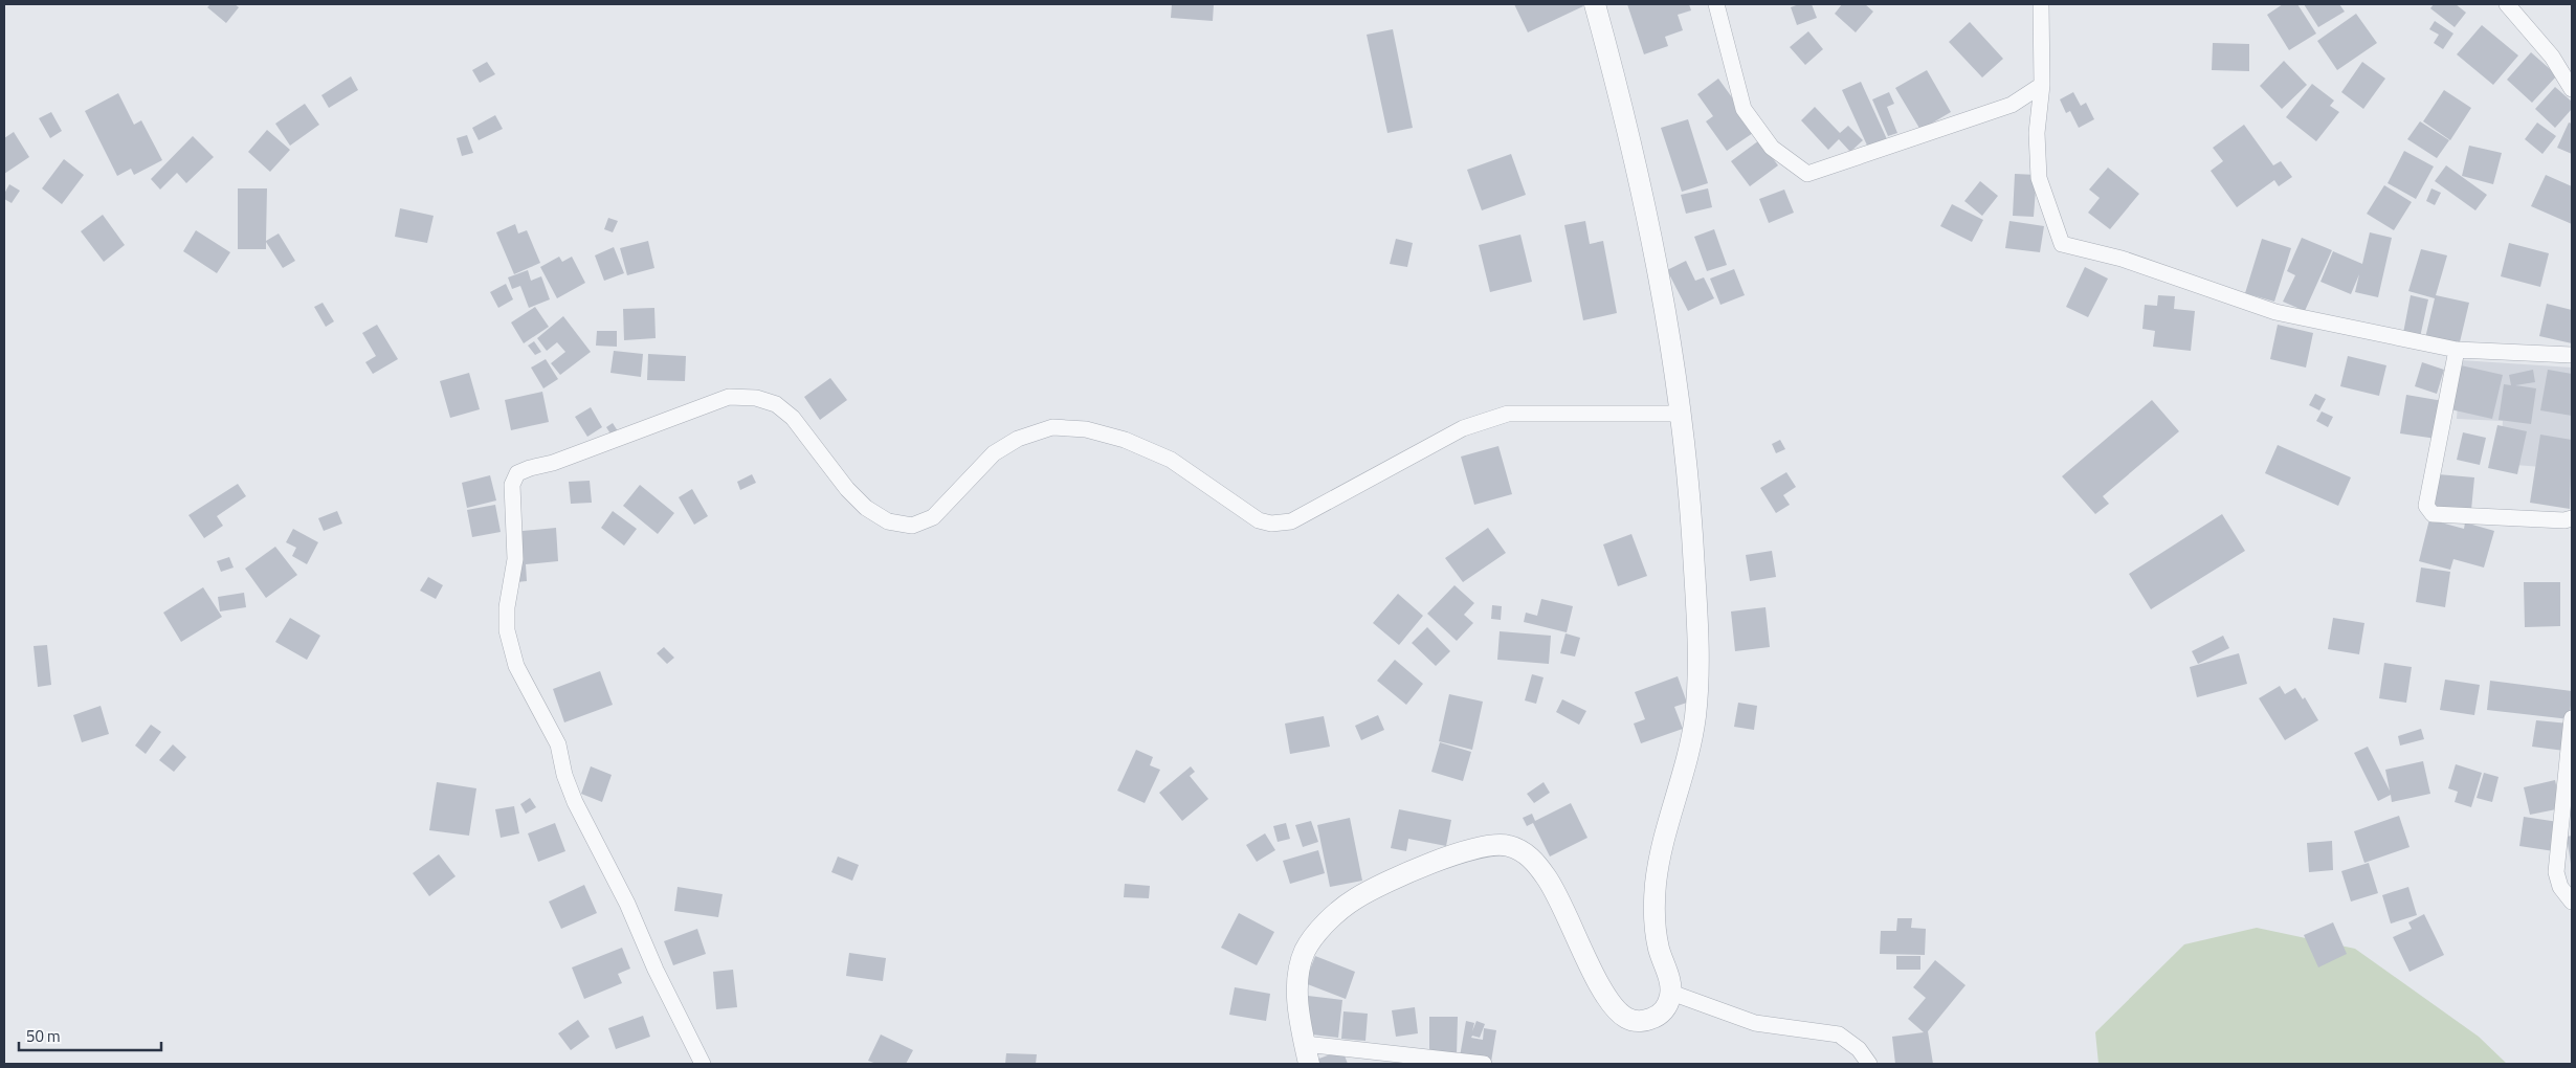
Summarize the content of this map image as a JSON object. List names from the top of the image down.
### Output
{
  "scale_bar": "50 m"
}
